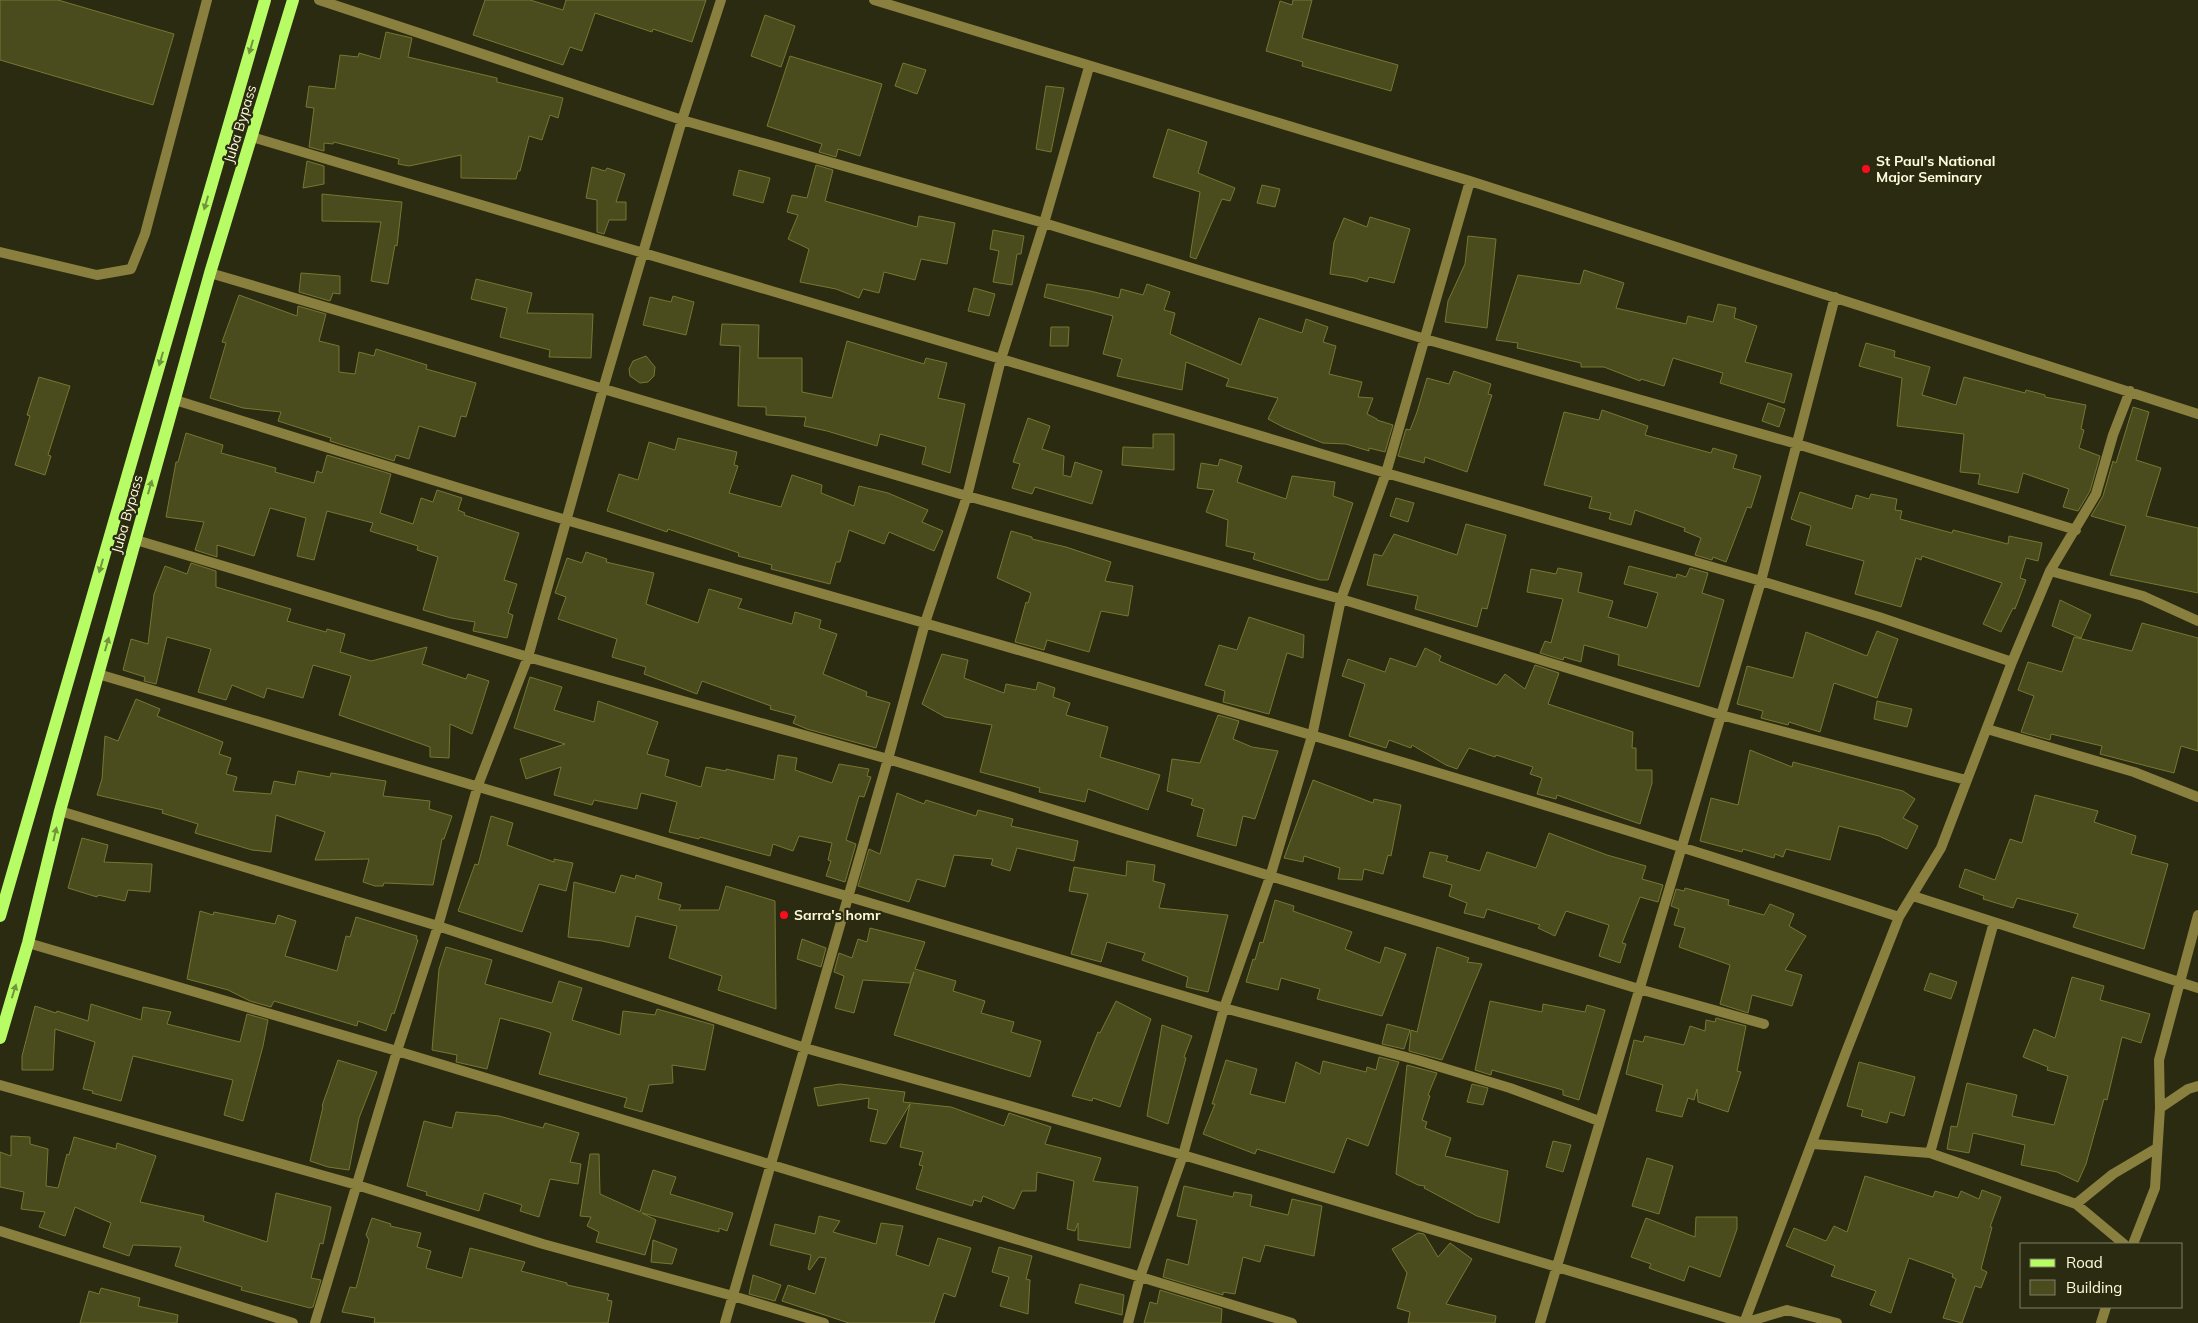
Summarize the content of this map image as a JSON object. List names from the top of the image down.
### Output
{
  "streets": {
    "main road": ["Juba Bypass"]
  },
  "places": ["St Paul's National Major Seminary", "Sarra's homr"],
  "legend": ["Road", "Building"]
}
